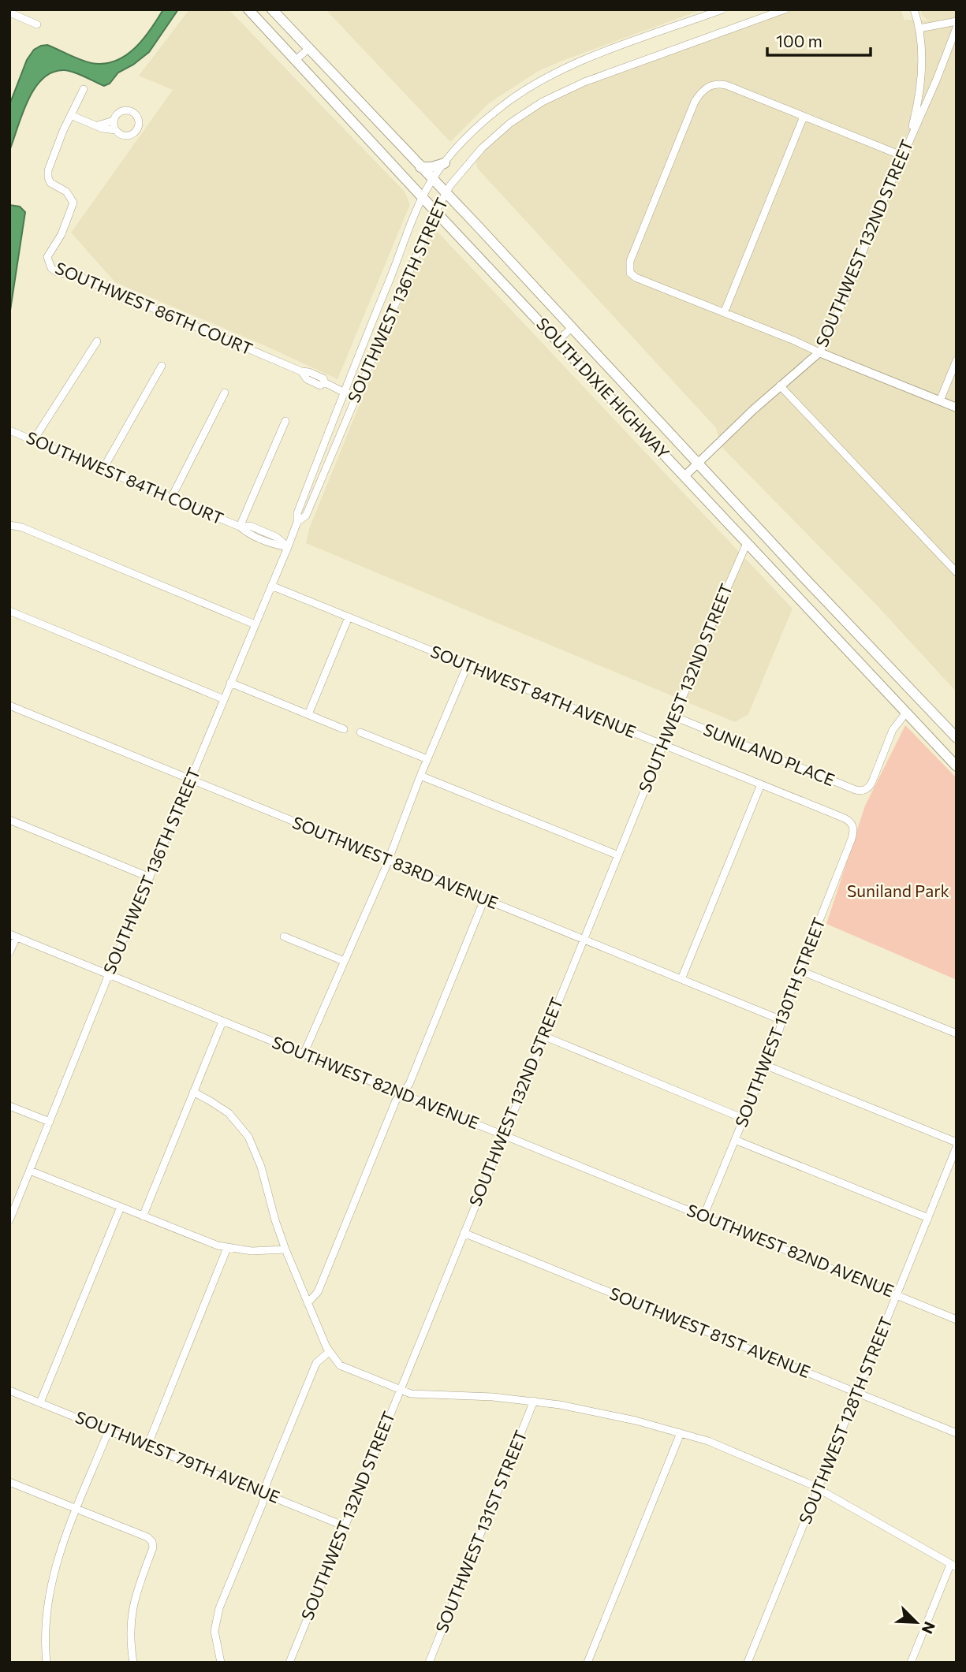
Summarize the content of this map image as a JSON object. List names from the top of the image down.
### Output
{
  "streets": {
    "highway": ["SOUTH DIXIE HIGHWAY"],
    "main road": ["SOUTHWEST 132ND STREET"],
    "street": [
      "SOUTHWEST 136TH STREET",
      "SOUTHWEST 86TH COURT",
      "SOUTHWEST 84TH COURT",
      "SOUTHWEST 84TH AVENUE",
      "SUNILAND PLACE",
      "SOUTHWEST 83RD AVENUE",
      "SOUTHWEST 130TH STREET",
      "SOUTHWEST 82ND AVENUE",
      "SOUTHWEST 81ST AVENUE",
      "SOUTHWEST 128TH STREET",
      "SOUTHWEST 79TH AVENUE",
      "SOUTHWEST 131ST STREET"
    ]
  },
  "crossings": [
    ["SOUTHWEST 132ND STREET", "SOUTH DIXIE HIGHWAY"],
    ["SOUTHWEST 132ND STREET", "SOUTHWEST 84TH AVENUE"],
    ["SOUTHWEST 132ND STREET", "SUNILAND PLACE"],
    ["SOUTHWEST 132ND STREET", "SOUTHWEST 83RD AVENUE"],
    ["SOUTHWEST 132ND STREET", "SOUTHWEST 82ND AVENUE"],
    ["SOUTHWEST 132ND STREET", "SOUTHWEST 81ST AVENUE"],
    ["SOUTHWEST 132ND STREET", "SOUTHWEST 79TH AVENUE"],
    ["SOUTHWEST 136TH STREET", "SOUTHWEST 86TH COURT"],
    ["SOUTHWEST 136TH STREET", "SOUTH DIXIE HIGHWAY"],
    ["SOUTHWEST 136TH STREET", "SOUTHWEST 84TH COURT"],
    ["SOUTHWEST 136TH STREET", "SOUTHWEST 84TH AVENUE"],
    ["SOUTHWEST 136TH STREET", "SOUTHWEST 83RD AVENUE"],
    ["SOUTHWEST 136TH STREET", "SOUTHWEST 82ND AVENUE"],
    ["SOUTH DIXIE HIGHWAY", "SUNILAND PLACE"],
    ["SOUTHWEST 84TH AVENUE", "SOUTHWEST 130TH STREET"],
    ["SOUTHWEST 83RD AVENUE", "SOUTHWEST 130TH STREET"],
    ["SOUTHWEST 130TH STREET", "SOUTHWEST 82ND AVENUE"],
    ["SOUTHWEST 82ND AVENUE", "SOUTHWEST 128TH STREET"],
    ["SOUTHWEST 81ST AVENUE", "SOUTHWEST 128TH STREET"]
  ],
  "parks": ["Suniland Park"],
  "scale_bar": "100 m",
  "north": "bottom right"
}
